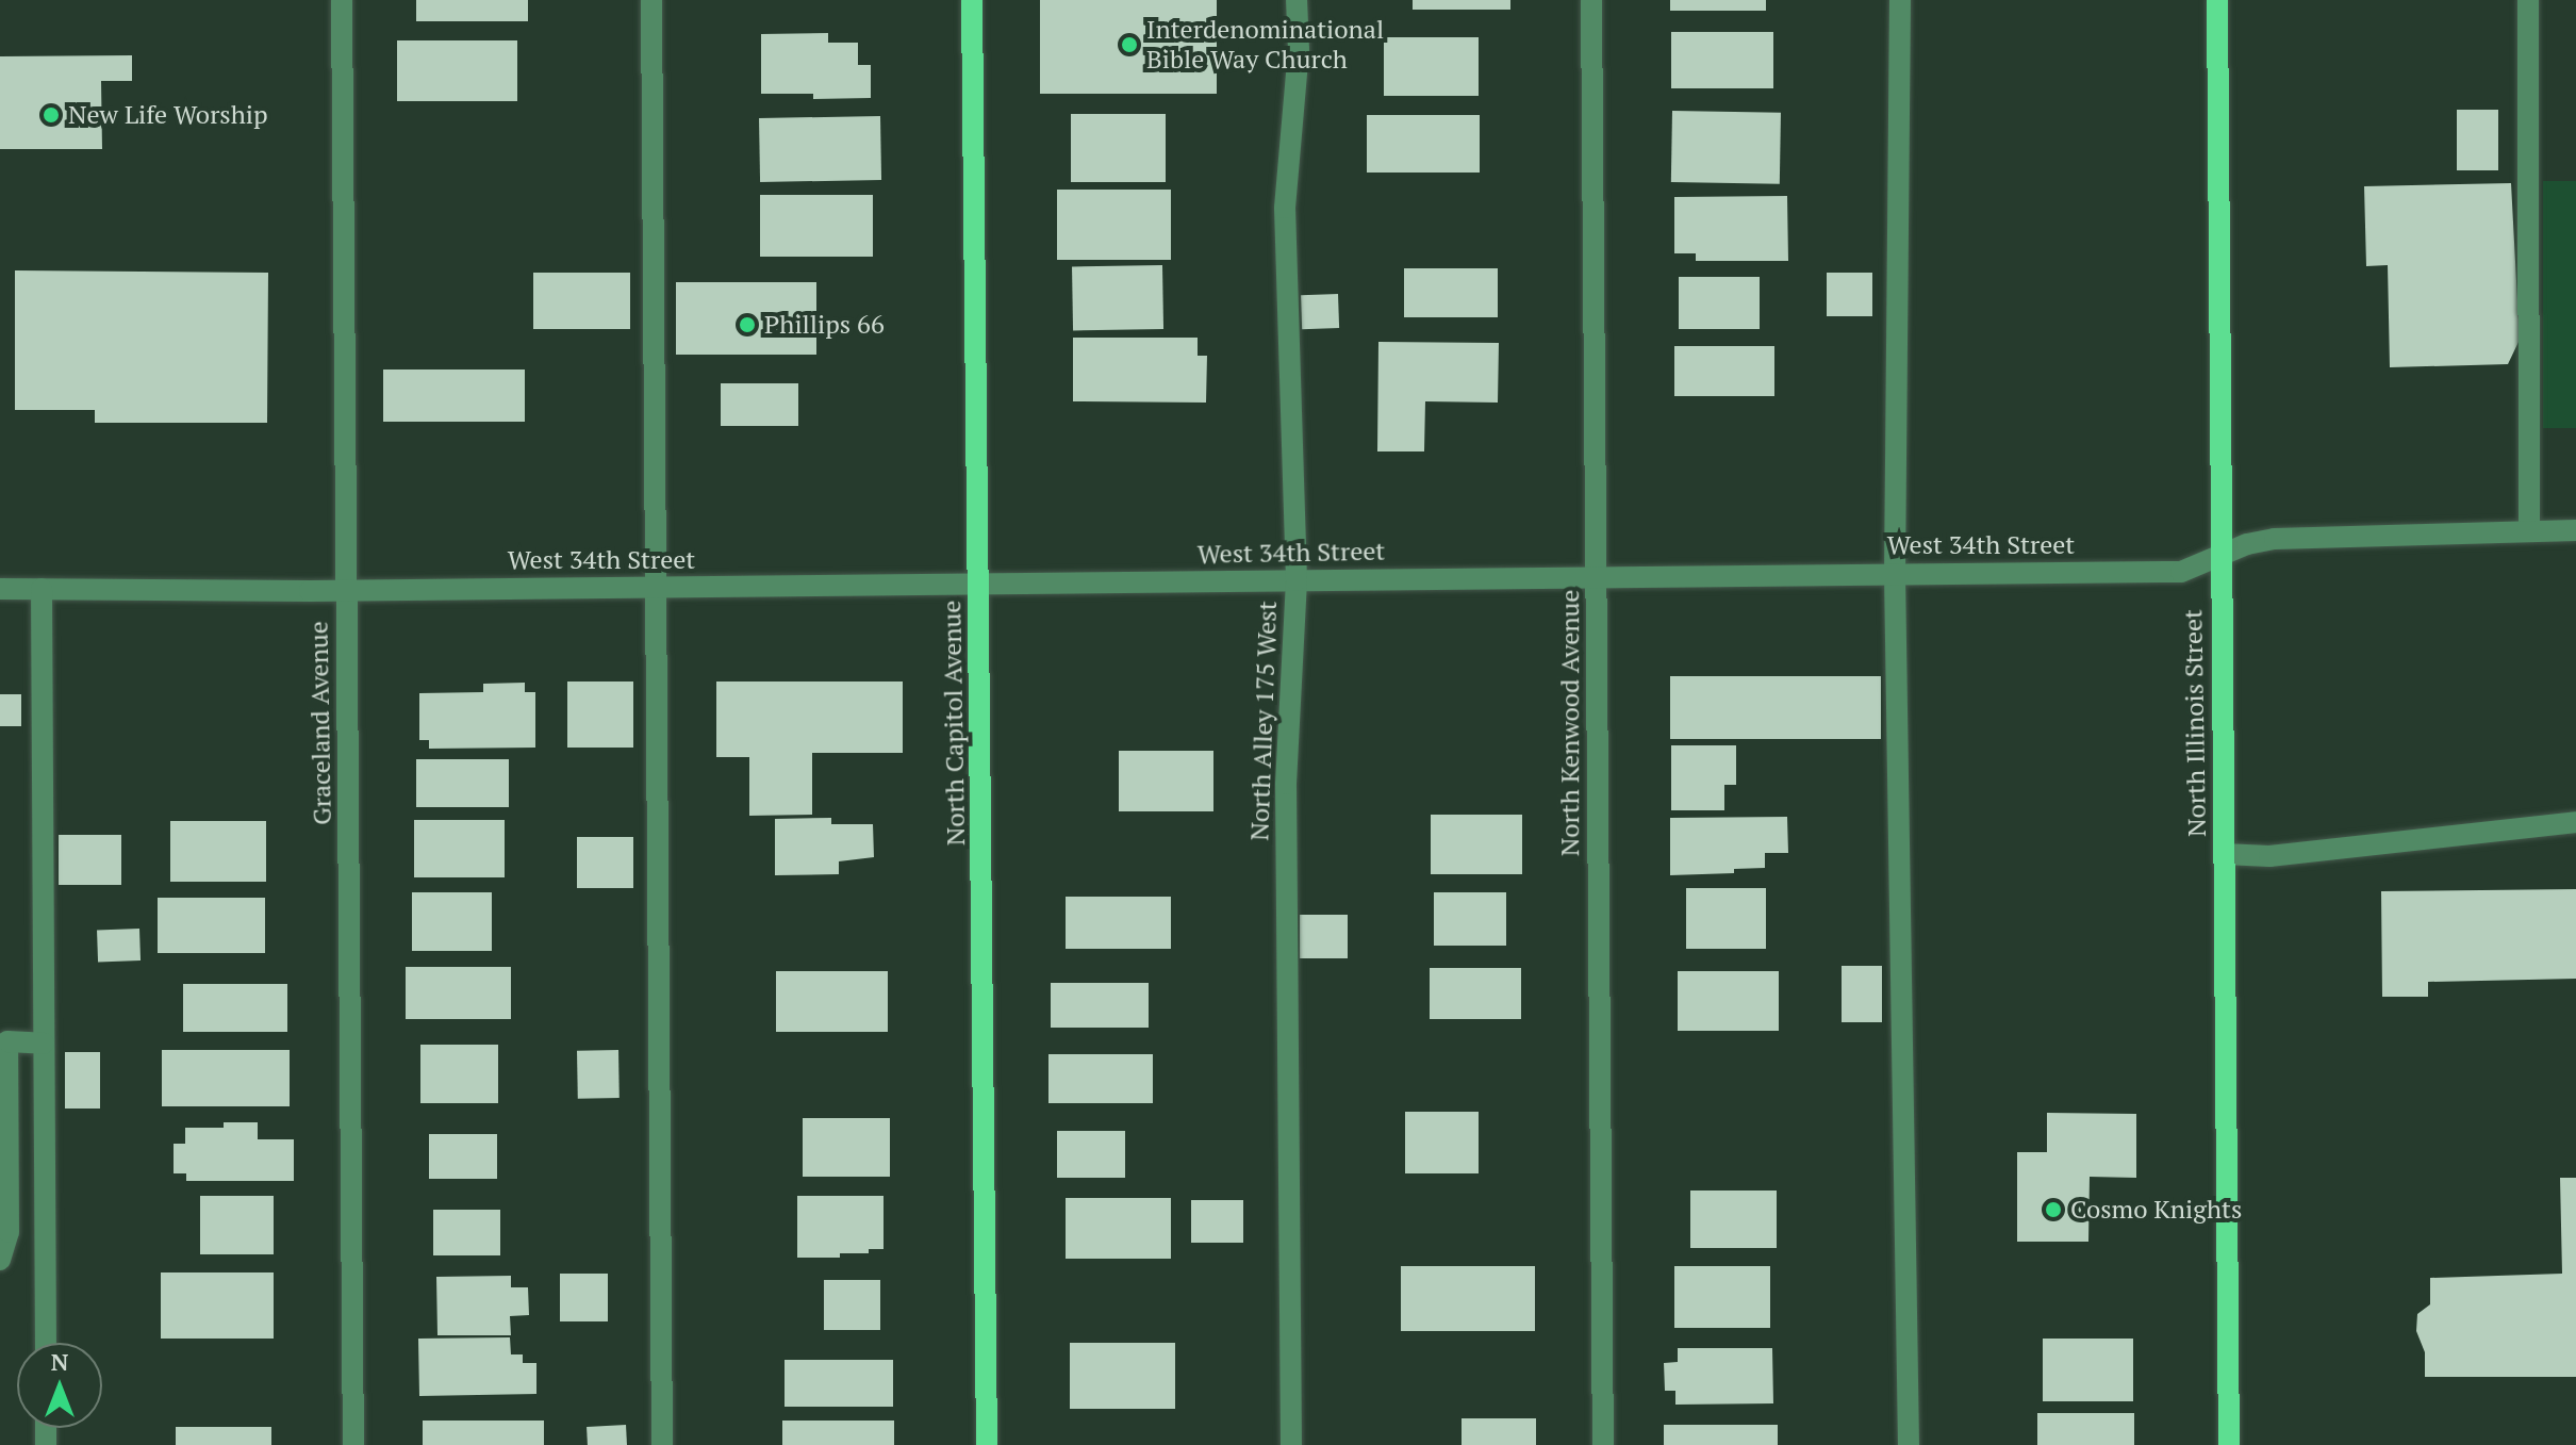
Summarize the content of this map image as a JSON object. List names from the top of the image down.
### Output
{
  "streets": {
    "main road": ["North Capitol Avenue", "North Illinois Street"],
    "street": [
      "West 34th Street",
      "North Alley 175 West",
      "Graceland Avenue",
      "North Kenwood Avenue"
    ]
  },
  "crossings": [
    ["West 34th Street", "North Alley 175 West"],
    ["West 34th Street", "Graceland Avenue"],
    ["West 34th Street", "North Capitol Avenue"],
    ["West 34th Street", "North Kenwood Avenue"],
    ["West 34th Street", "North Illinois Street"]
  ],
  "places": [
    "Interdenominational Bible Way Church",
    "New Life Worship",
    "Phillips 66",
    "Cosmo Knights"
  ],
  "north": "top"
}
